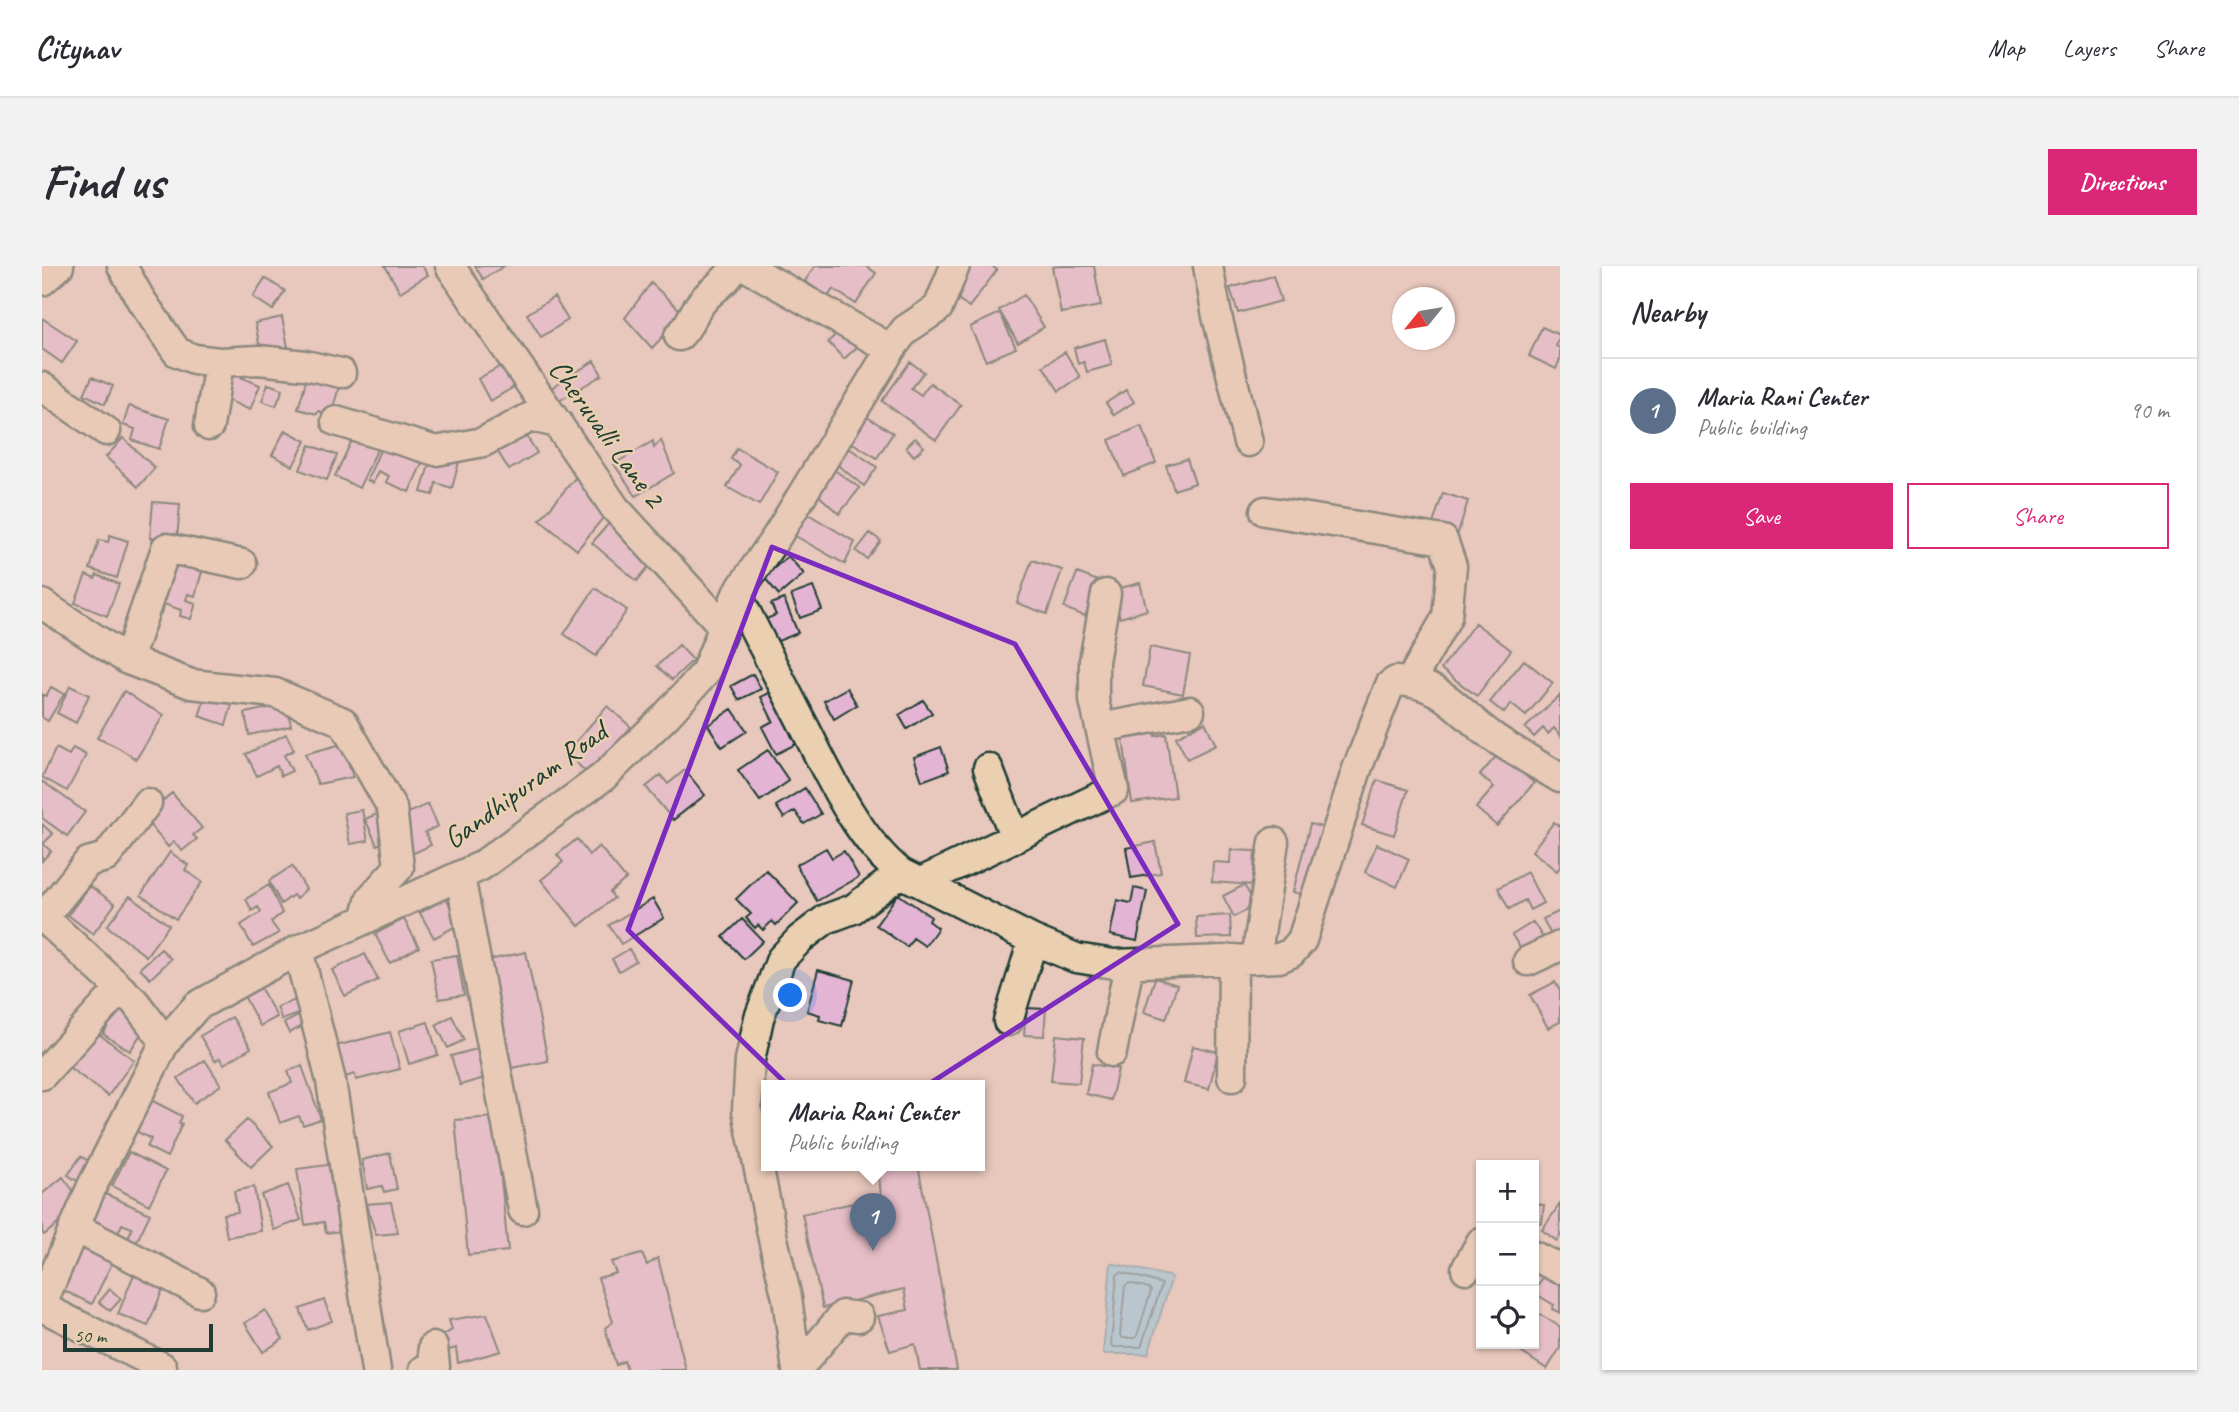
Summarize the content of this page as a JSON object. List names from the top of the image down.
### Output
{
  "streets": {
    "street": ["Cheruvalli Lane 2", "Gandhipuram Road"]
  },
  "crossings": [
    ["Cheruvalli Lane 2", "Gandhipuram Road"]
  ],
  "scale_bar": "50 m",
  "north": "bottom left",
  "page": {
    "header": "Citynav",
    "nav": ["Map", "Layers", "Share"],
    "buttons": [
      "Directions",
      ["Save", "Share"]
    ],
    "title": "Find us",
    "heading": "Nearby",
    "list": [
      {
        "mark": "1",
        "name": "Maria Rani Center",
        "note": "Public building",
        "value": "90 m"
      }
    ],
    "popup": ["Maria Rani Center", "Public building"],
    "map_buttons": ["+", "−"],
    "pins": "1",
    "scale": "50 m"
  }
}
